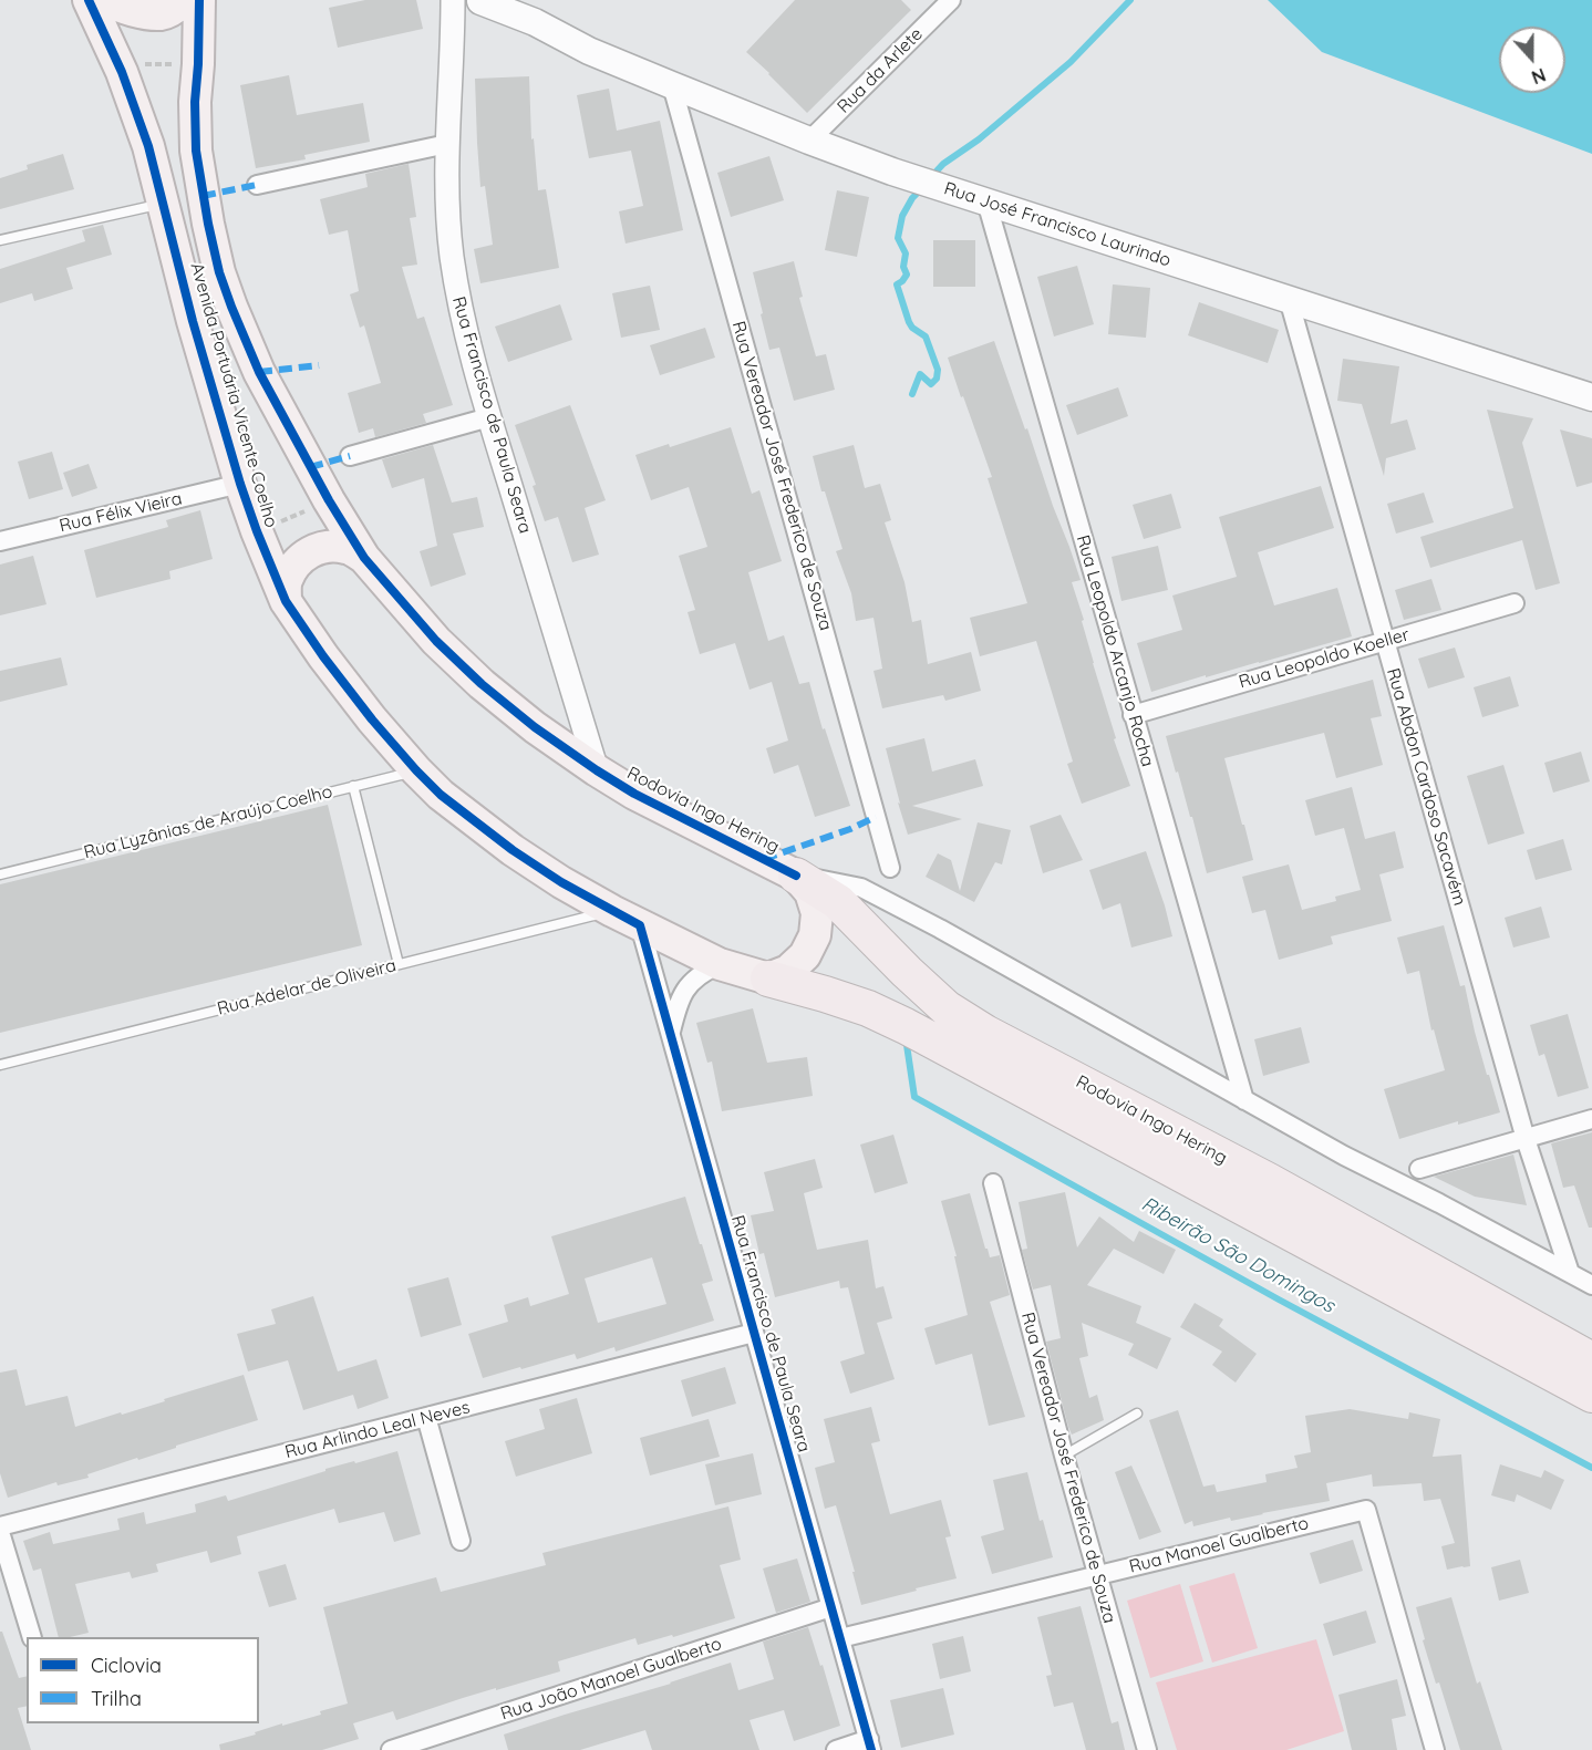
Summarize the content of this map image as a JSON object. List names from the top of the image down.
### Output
{
  "streets": {
    "highway": ["Avenida Portuária Vicente Coelho", "Rodovia Ingo Hering"],
    "main road": ["Rua José Francisco Laurindo"],
    "street": [
      "Rua da Arlete",
      "Rua Francisco de Paula Seara",
      "Rua Vereador José Frederico de Souza",
      "Rua Félix Vieira",
      "Rua Leopoldo Arcanjo Rocha",
      "Rua Leopoldo Koeller",
      "Rua Abdon Cardoso Sacavém",
      "Rua Arlindo Leal Neves",
      "Rua Manoel Gualberto",
      "Rua João Manoel Gualberto"
    ],
    "lane": ["Rua Lyzânias de Araújo Coelho", "Rua Adelar de Oliveira"]
  },
  "crossings": [
    ["Rua da Arlete", "Rua José Francisco Laurindo"],
    ["Rua José Francisco Laurindo", "Rua Francisco de Paula Seara"],
    ["Rua José Francisco Laurindo", "Rua Vereador José Frederico de Souza"],
    ["Rua José Francisco Laurindo", "Rua Leopoldo Arcanjo Rocha"],
    ["Rua José Francisco Laurindo", "Rua Abdon Cardoso Sacavém"],
    ["Avenida Portuária Vicente Coelho", "Rua Francisco de Paula Seara"],
    ["Avenida Portuária Vicente Coelho", "Rua Félix Vieira"],
    ["Avenida Portuária Vicente Coelho", "Rodovia Ingo Hering"],
    ["Avenida Portuária Vicente Coelho", "Rua Lyzânias de Araújo Coelho"],
    ["Avenida Portuária Vicente Coelho", "Rua Adelar de Oliveira"],
    ["Rua Francisco de Paula Seara", "Rodovia Ingo Hering"],
    ["Rua Francisco de Paula Seara", "Rua Arlindo Leal Neves"],
    ["Rua Francisco de Paula Seara", "Rua Manoel Gualberto"],
    ["Rua Francisco de Paula Seara", "Rua João Manoel Gualberto"],
    ["Rua Vereador José Frederico de Souza", "Rua Manoel Gualberto"],
    ["Rua Leopoldo Arcanjo Rocha", "Rua Leopoldo Koeller"],
    ["Rua Leopoldo Koeller", "Rua Abdon Cardoso Sacavém"]
  ],
  "water": ["Ribeirão São Domingos"],
  "legend": ["Ciclovia", "Trilha"],
  "north": "bottom"
}
